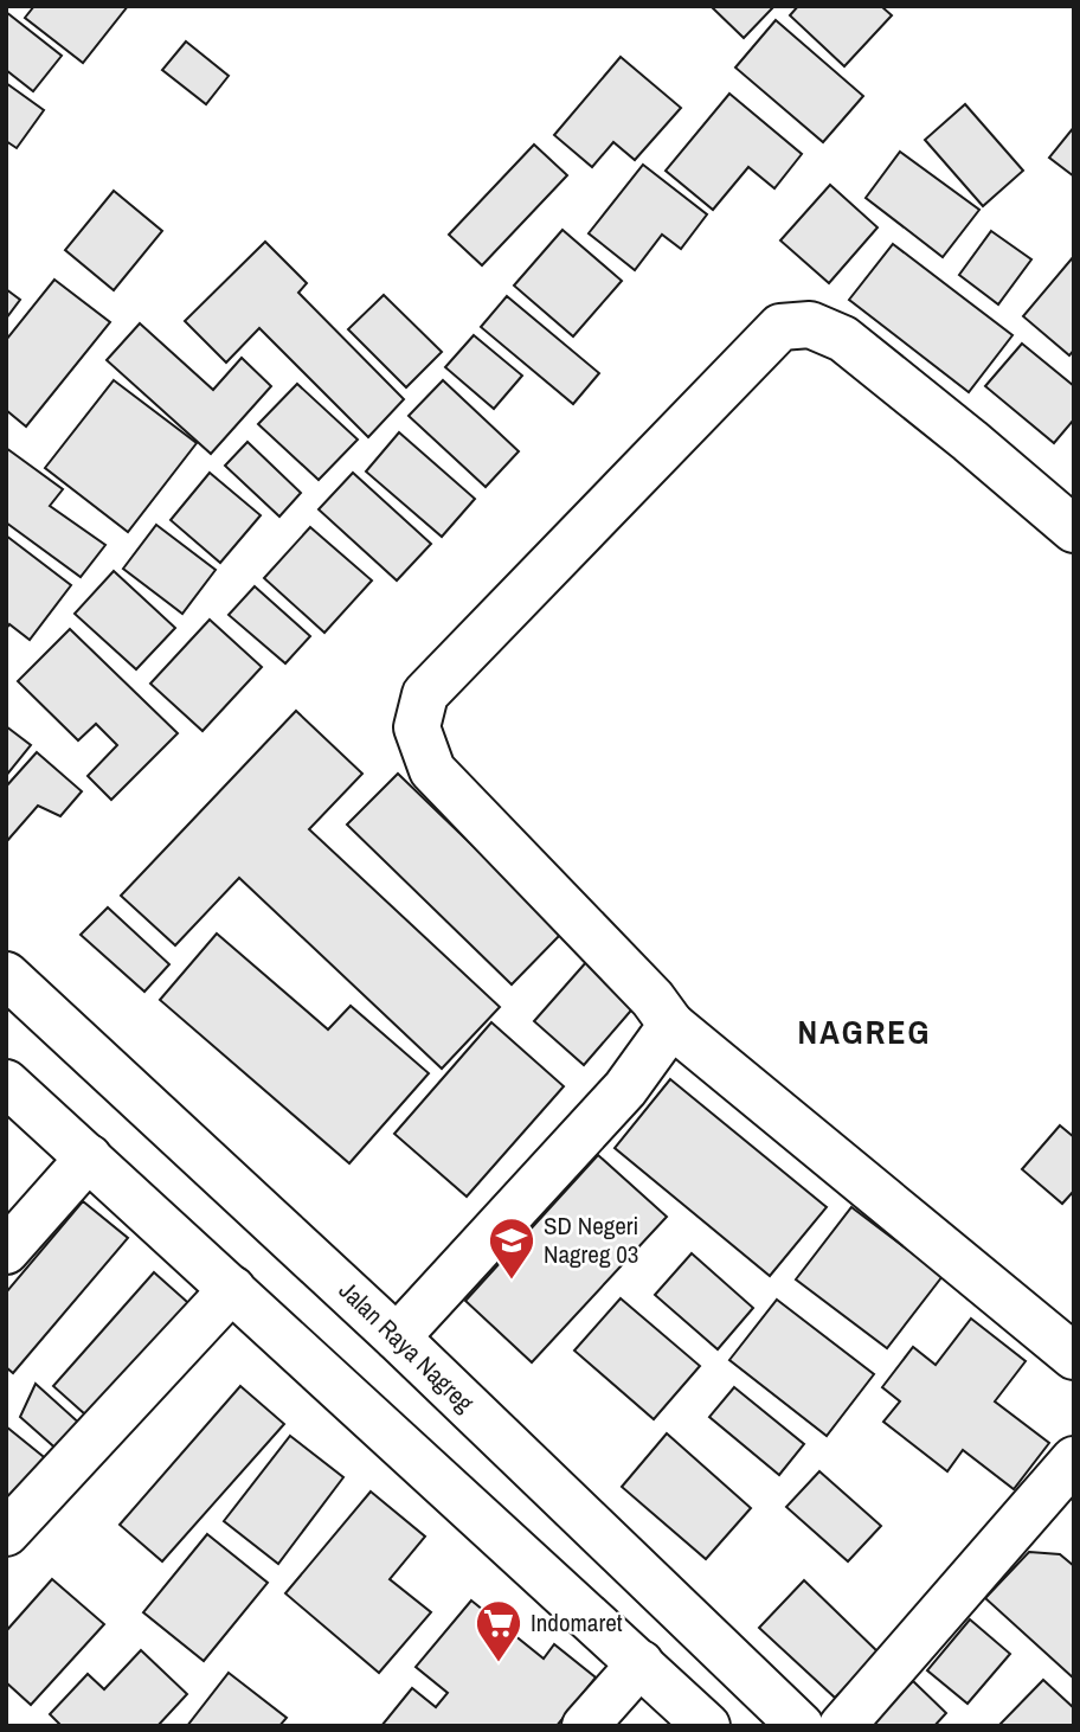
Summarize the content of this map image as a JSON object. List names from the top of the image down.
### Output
{
  "streets": {
    "main road": ["Jalan Raya Nagreg"]
  },
  "districts": ["NAGREG"],
  "places": {
    "school or university": ["SD Negeri Nagreg 03"],
    "supermarket": ["Indomaret"]
  }
}
